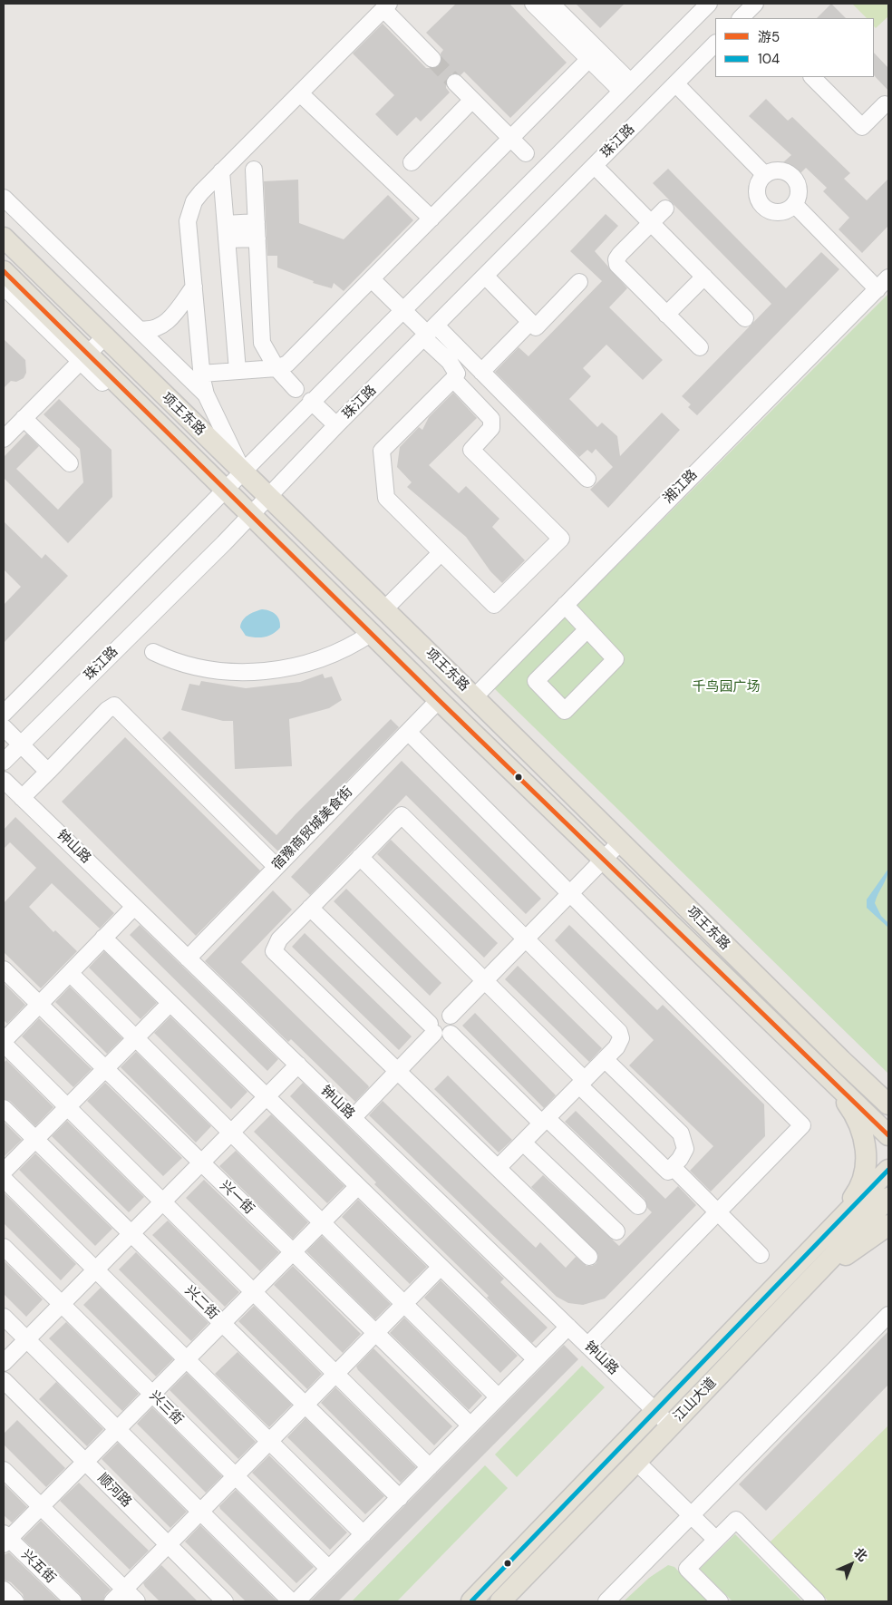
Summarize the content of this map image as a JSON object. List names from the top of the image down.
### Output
{
  "streets": {
    "main road": ["项王东路", "江山大道"],
    "street": [
      "珠江路",
      "湘江路",
      "宿豫商贸城美食街",
      "钟山路",
      "兴一街",
      "兴二街",
      "兴三街",
      "顺河路",
      "兴五街"
    ]
  },
  "crossings": [
    ["珠江路", "项王东路"],
    ["项王东路", "湘江路"],
    ["项王东路", "宿豫商贸城美食街"],
    ["宿豫商贸城美食街", "钟山路"],
    ["钟山路", "江山大道"]
  ],
  "parks": ["千鸟园广场"],
  "lines": ["transit line 游5", "transit line 104"],
  "legend": ["游5", "104"],
  "north": "top right"
}
